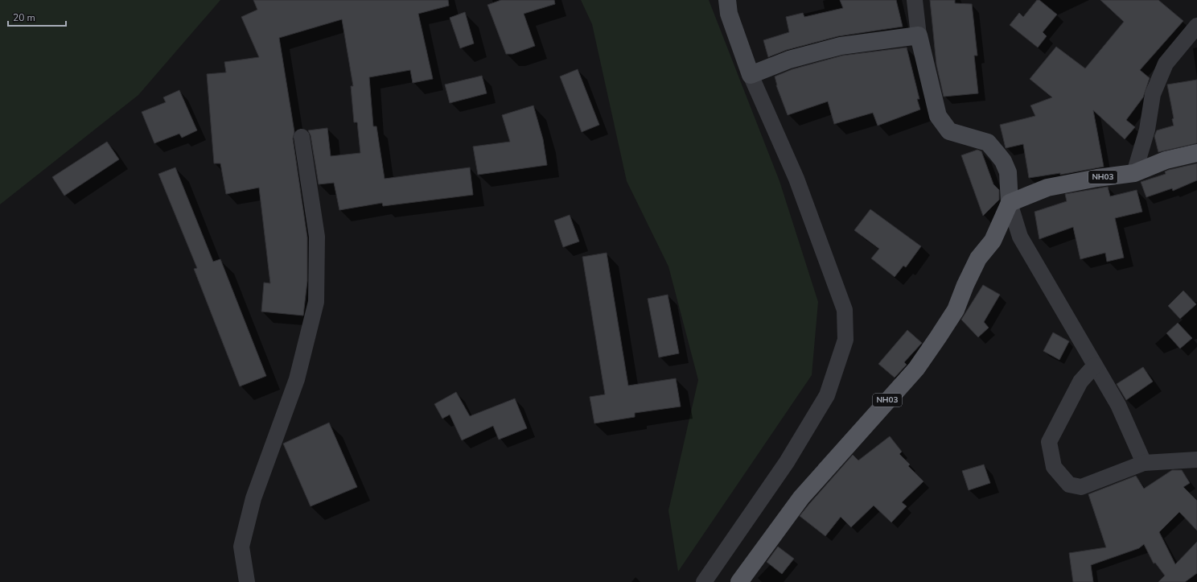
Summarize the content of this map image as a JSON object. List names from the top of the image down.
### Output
{
  "streets": {
    "main road": ["NH03"]
  },
  "scale_bar": "20 m"
}
